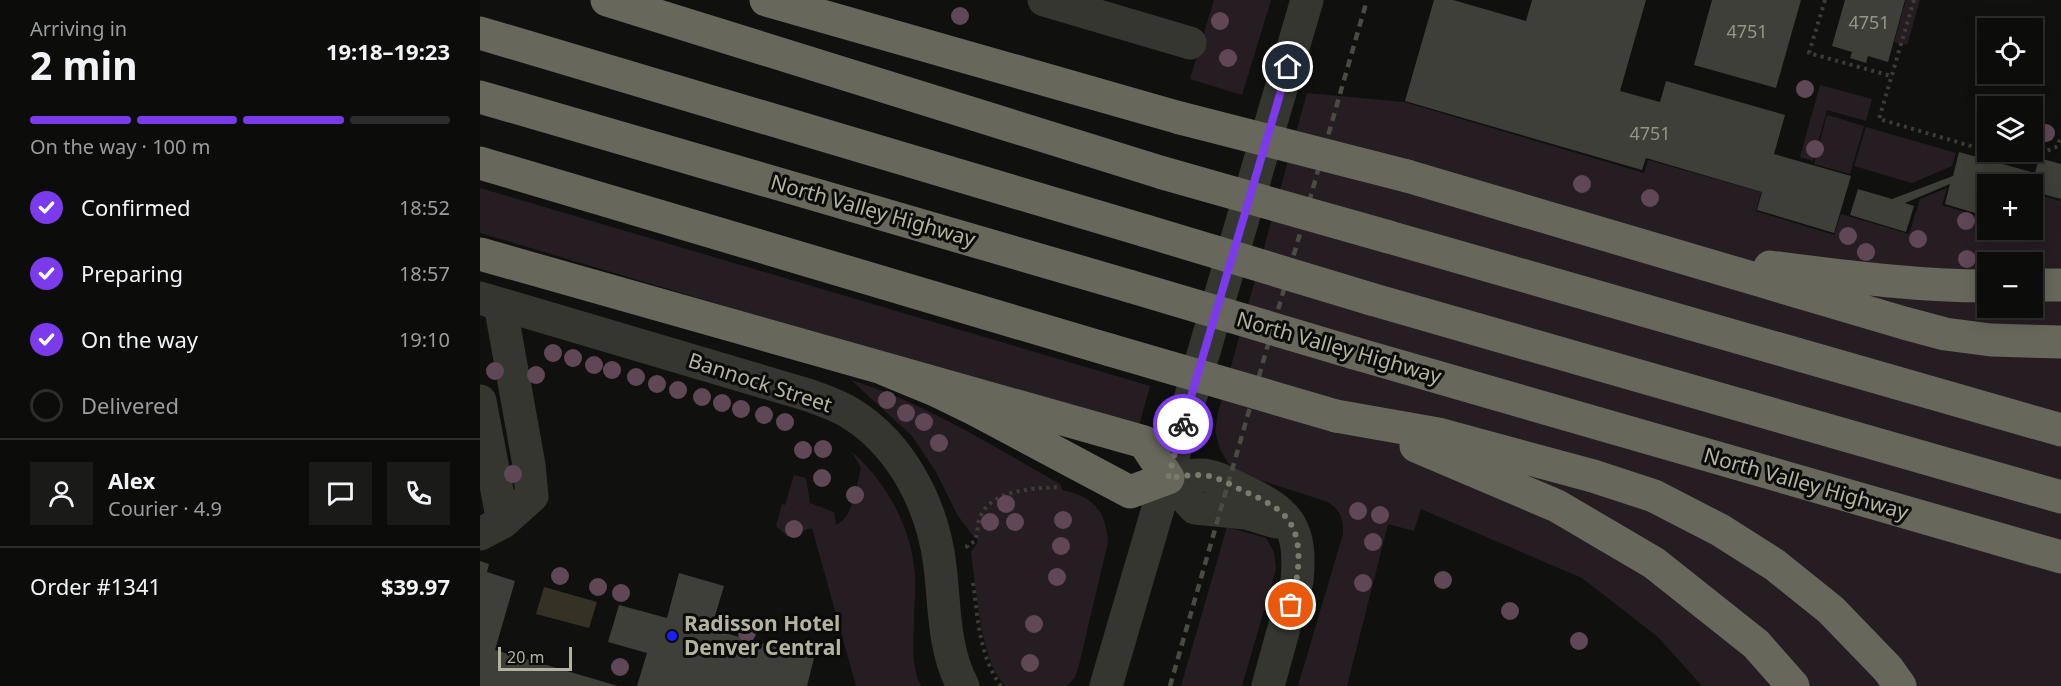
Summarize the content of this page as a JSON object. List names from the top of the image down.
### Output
{
  "streets": {
    "highway": ["North Valley Highway"],
    "street": ["Bannock Street"]
  },
  "places": ["Radisson Hotel Denver Central"],
  "house_numbers": ["4751", "4751", "4751"],
  "scale_bar": "20 m",
  "page": {
    "heading": ["2 min", "Arriving in", "19:18–19:23"],
    "panel": [
      "Alex",
      "Courier · 4.9",
      "Order #1341",
      "$39.97"
    ],
    "map_buttons": ["+", "−"],
    "bar": "On the way · 100 m",
    "list": [
      ["Confirmed", "18:52"],
      ["Preparing", "18:57"],
      ["On the way", "19:10"],
      "Delivered"
    ],
    "scale": "20 m"
  }
}
